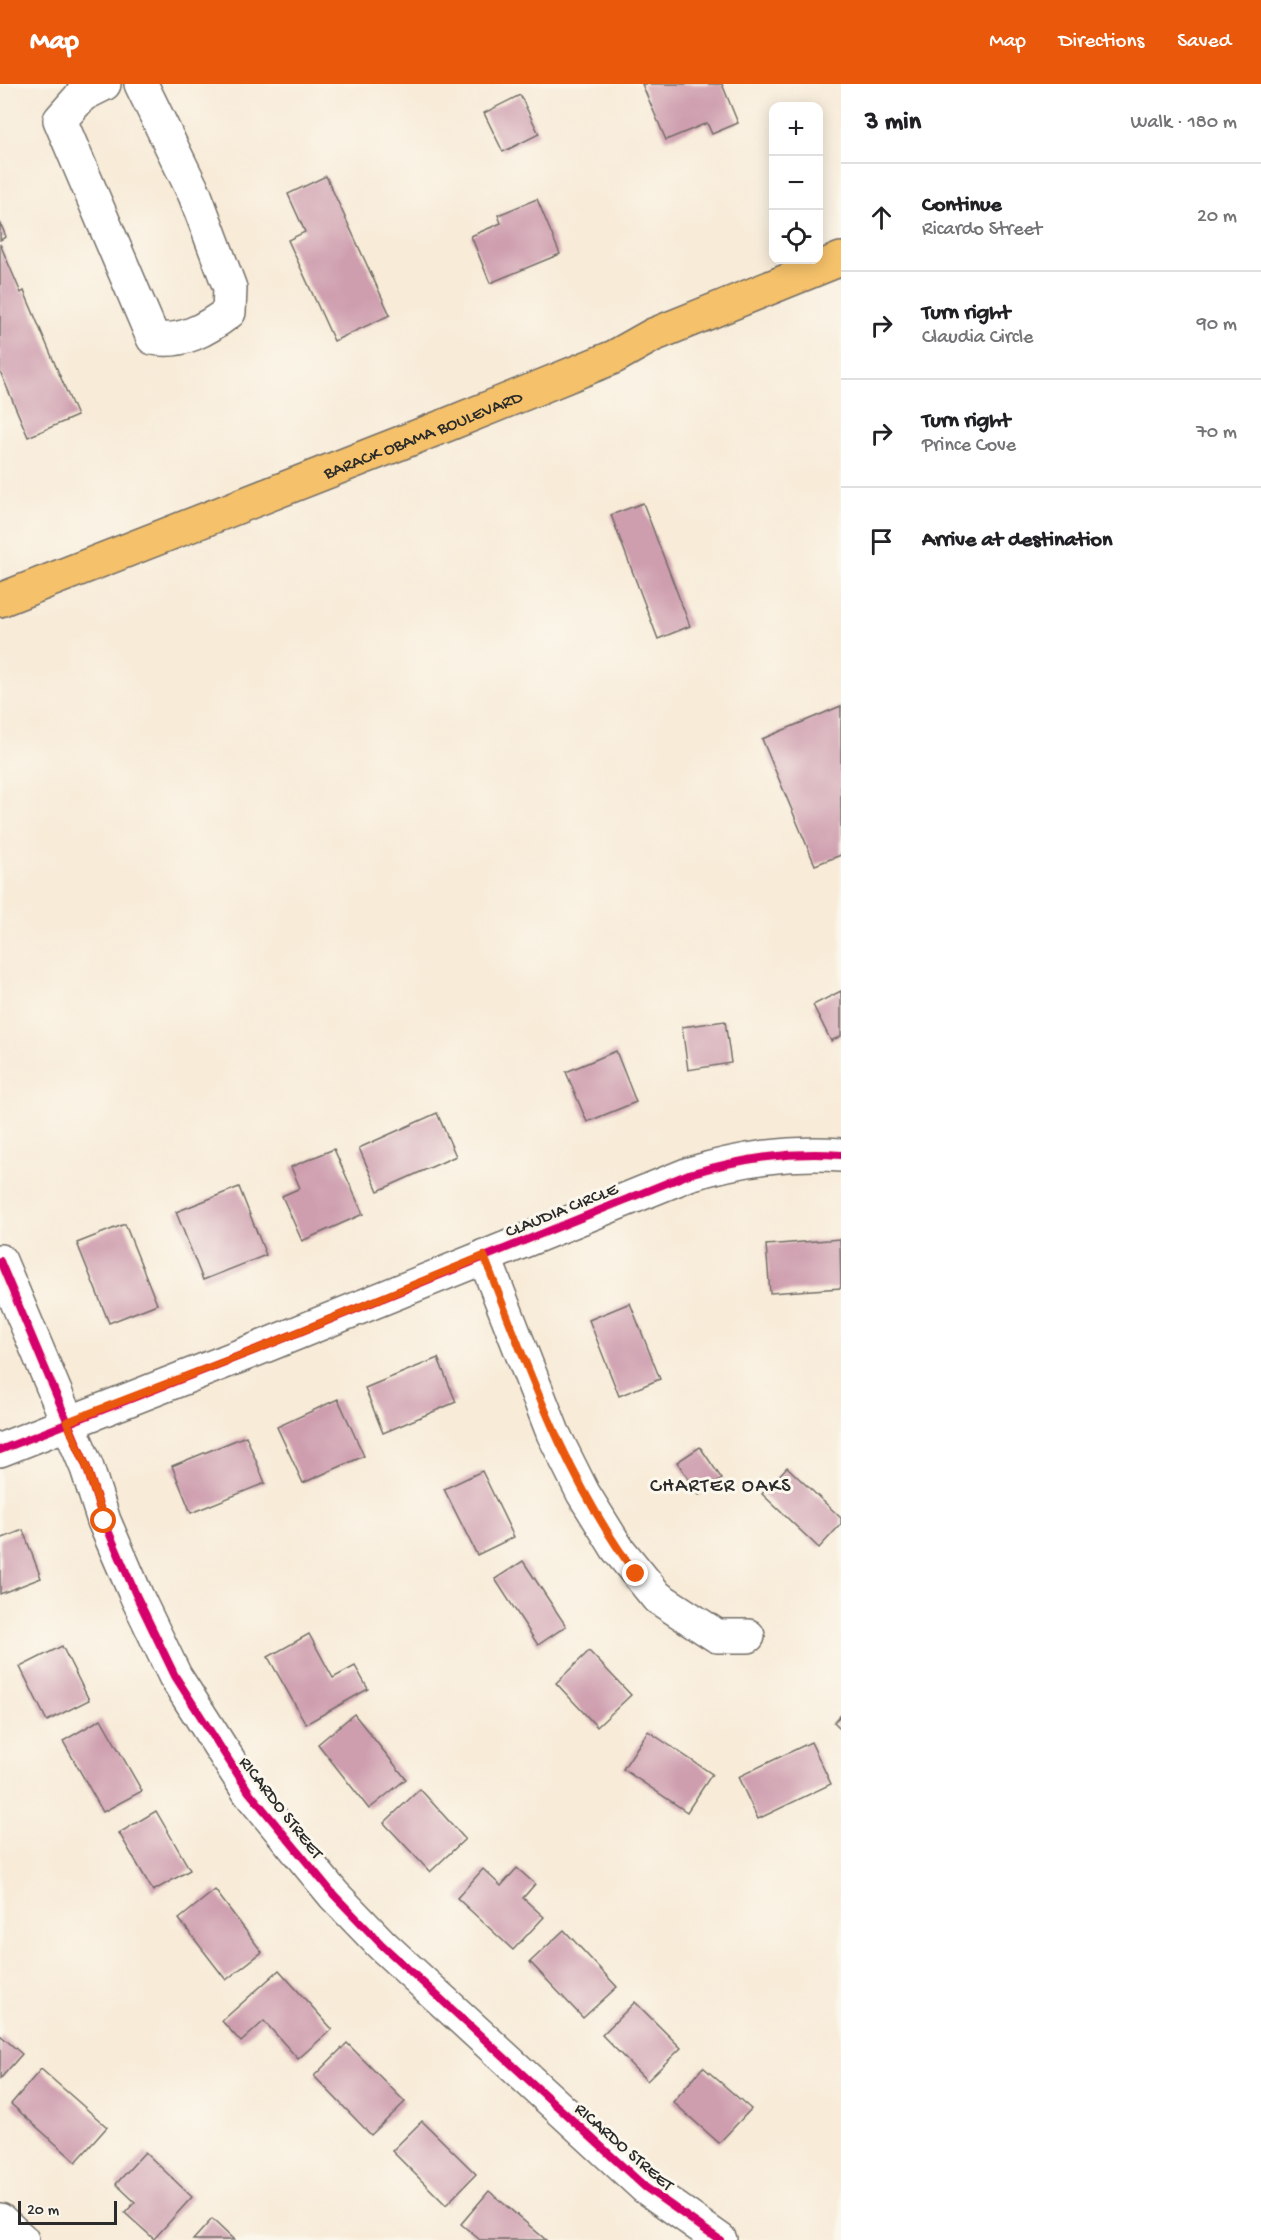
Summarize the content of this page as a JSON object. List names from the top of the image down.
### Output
{
  "streets": {
    "main road": ["BARACK OBAMA BOULEVARD"],
    "street": ["CLAUDIA CIRCLE", "RICARDO STREET"]
  },
  "crossings": [
    ["CLAUDIA CIRCLE", "RICARDO STREET"]
  ],
  "districts": ["CHARTER OAKS"],
  "scale_bar": "20 m",
  "page": {
    "header": "Map",
    "nav": ["Map", "Directions", "Saved"],
    "heading": ["3 min", "Walk · 180 m"],
    "map_buttons": ["+", "−"],
    "list": [
      ["Continue", "Ricardo Street", "20 m"],
      ["Turn right", "Claudia Circle", "90 m"],
      ["Turn right", "Prince Cove", "70 m"],
      "Arrive at destination"
    ],
    "scale": "20 m"
  }
}
